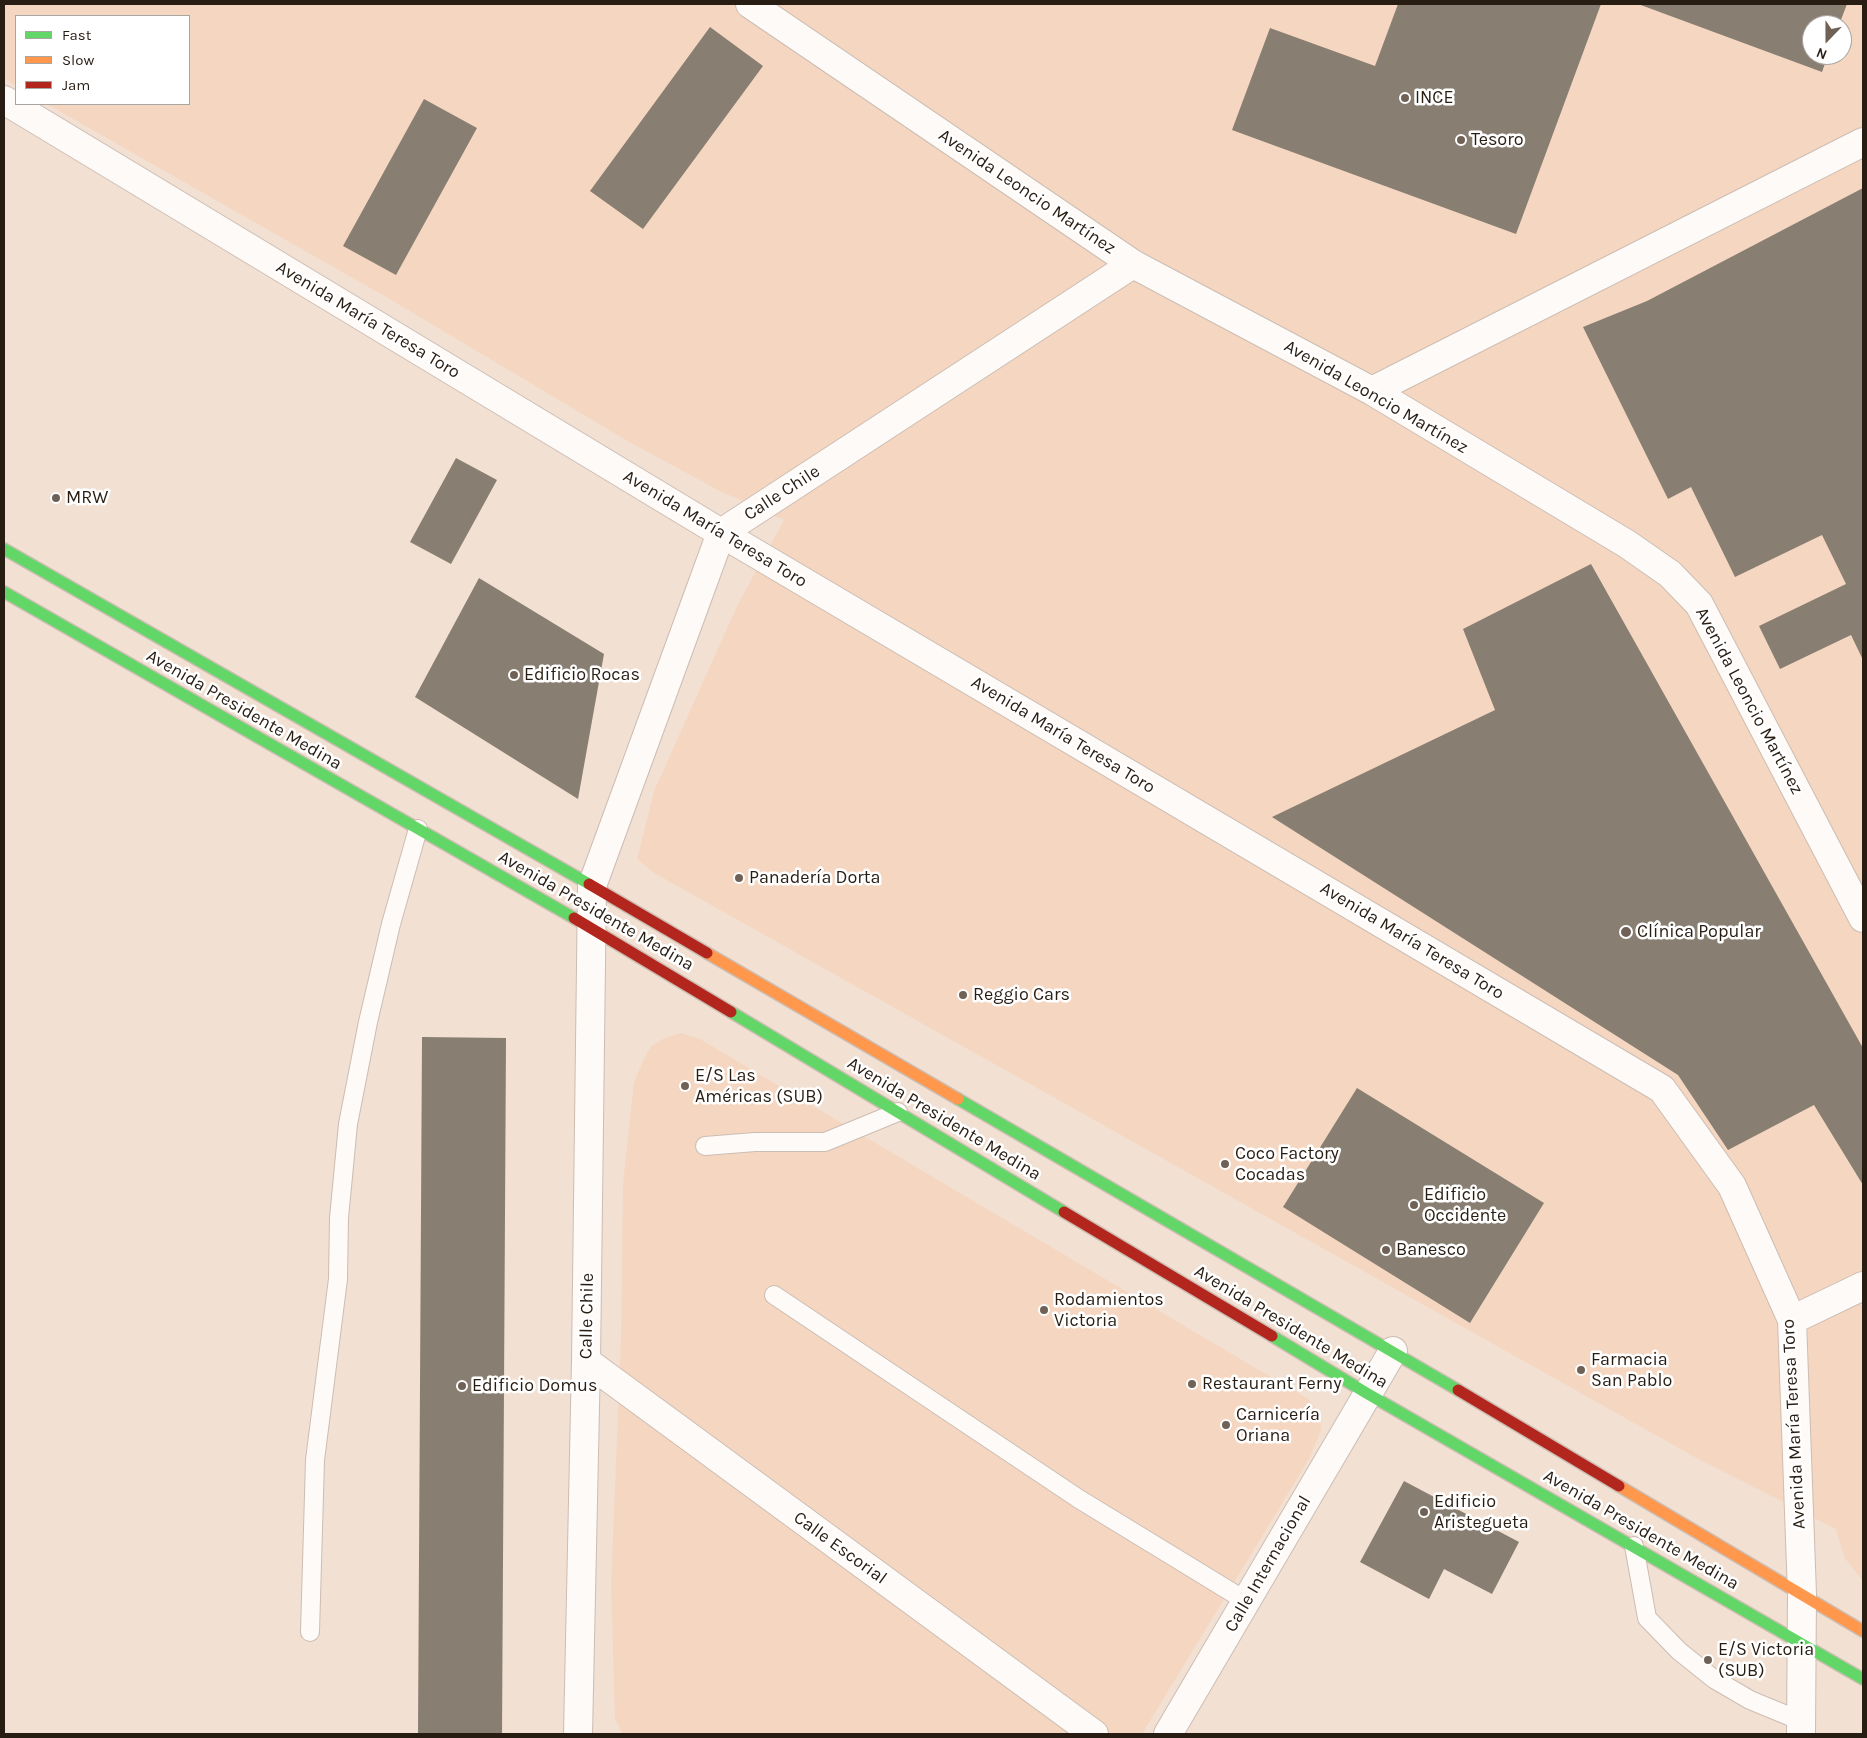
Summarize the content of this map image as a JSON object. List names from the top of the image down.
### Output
{
  "streets": {
    "street": [
      "Avenida Leoncio Martínez",
      "Avenida María Teresa Toro",
      "Calle Chile",
      "Avenida Presidente Medina",
      "Calle Escorial",
      "Calle Internacional"
    ]
  },
  "crossings": [
    ["Avenida Leoncio Martínez", "Calle Chile"],
    ["Avenida María Teresa Toro", "Calle Chile"],
    ["Avenida María Teresa Toro", "Avenida Presidente Medina"],
    ["Calle Chile", "Avenida Presidente Medina"],
    ["Calle Chile", "Calle Escorial"],
    ["Avenida Presidente Medina", "Calle Internacional"]
  ],
  "places": [
    "INCE",
    "Tesoro",
    "MRW",
    "Edificio Rocas",
    "Panadería Dorta",
    "Clínica Popular",
    "Reggio Cars",
    "E/S Las Américas (SUB)",
    "Coco Factory Cocadas",
    "Edificio Occidente",
    "Banesco",
    "Rodamientos Victoria",
    "Farmacia San Pablo",
    "Restaurant Ferny",
    "Edificio Domus",
    "Carnicería Oriana",
    "Edificio Aristegueta",
    "E/S Victoria (SUB)"
  ],
  "legend": ["Fast", "Slow", "Jam"],
  "north": "bottom"
}
